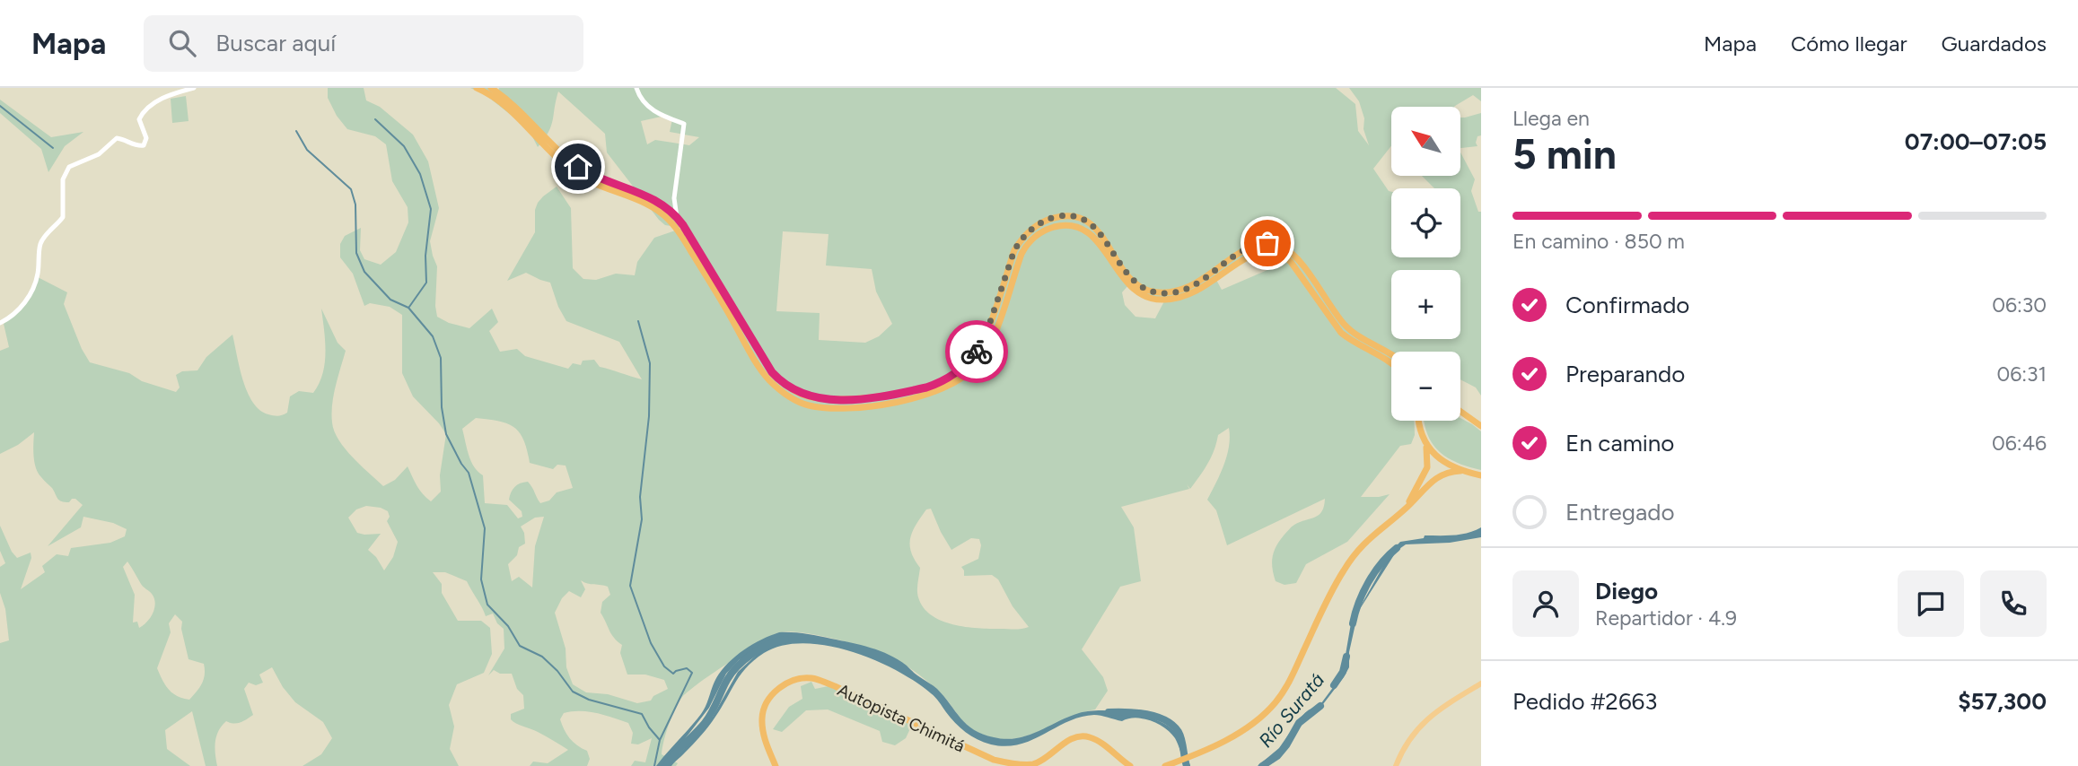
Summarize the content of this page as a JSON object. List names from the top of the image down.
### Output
{
  "streets": {
    "highway": ["Autopista Chimitá"]
  },
  "water": ["Río Suratá"],
  "north": "top left",
  "page": {
    "header": "Mapa",
    "search": "Buscar aquí",
    "nav": ["Mapa", "Cómo llegar", "Guardados"],
    "heading": ["5 min", "Llega en", "07:00–07:05"],
    "panel": [
      "Diego",
      "Repartidor · 4.9",
      "Pedido #2663",
      "$57,300"
    ],
    "map_buttons": ["+", "−"],
    "bar": "En camino · 850 m",
    "list": [
      ["Confirmado", "06:30"],
      ["Preparando", "06:31"],
      ["En camino", "06:46"],
      "Entregado"
    ]
  }
}
